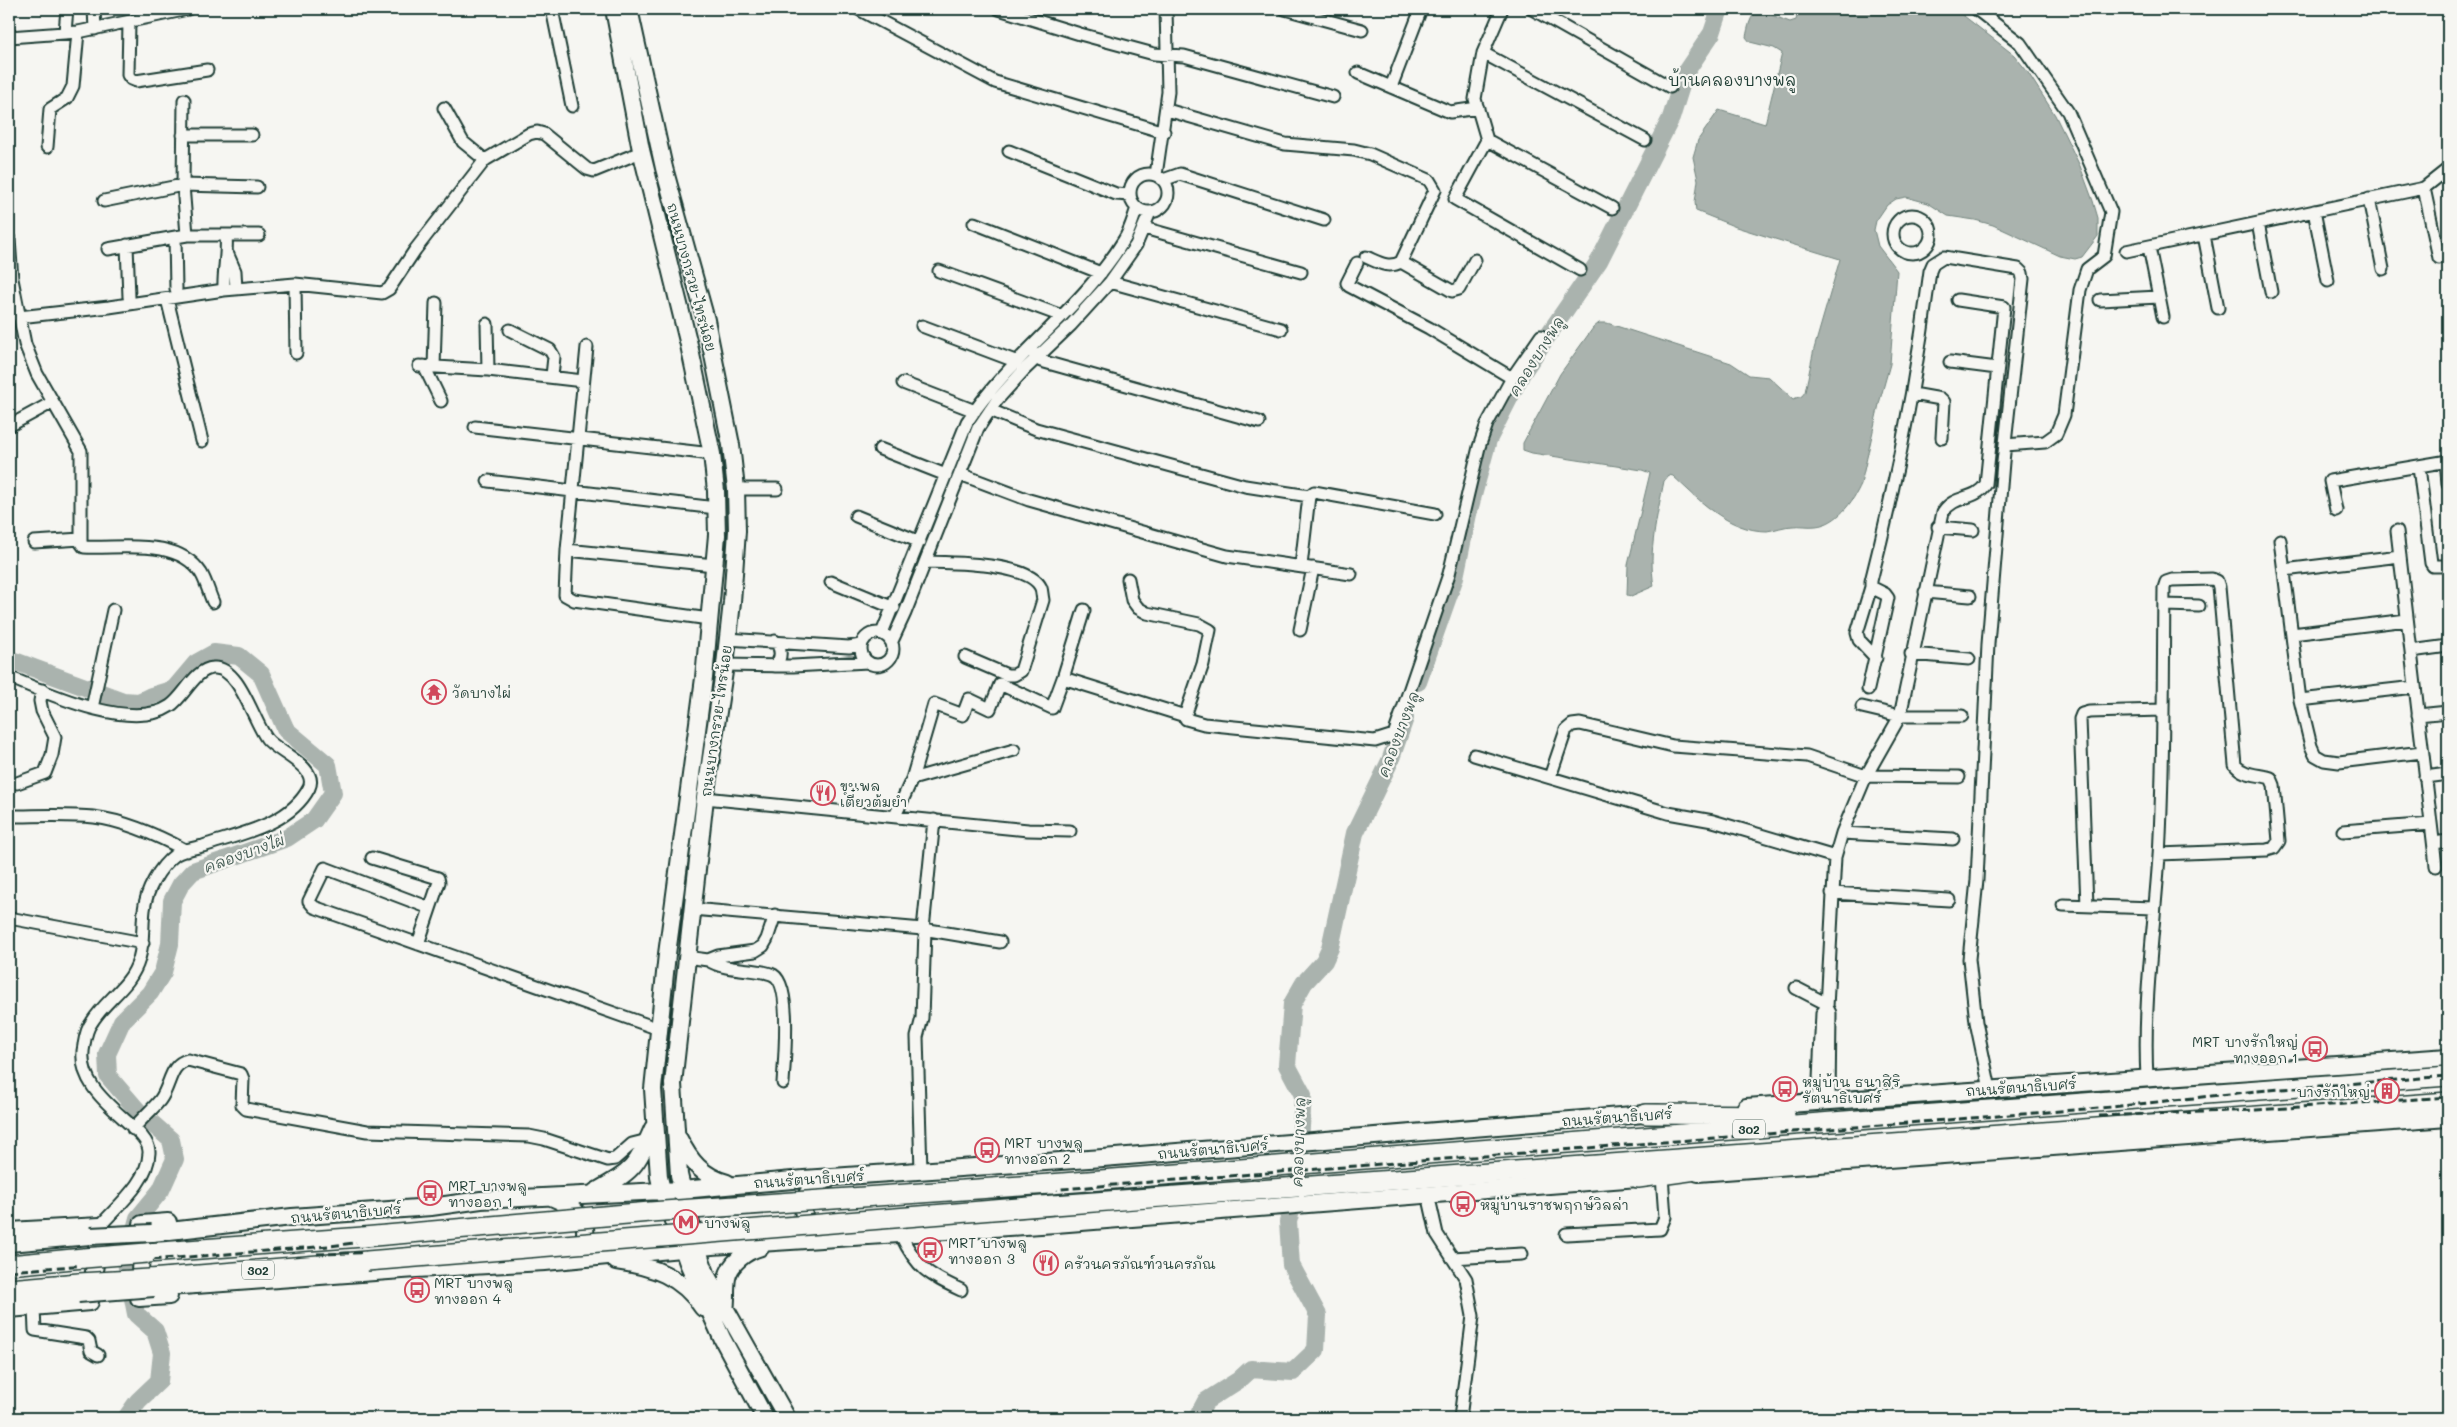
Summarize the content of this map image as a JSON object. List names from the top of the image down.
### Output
{
  "streets": {
    "main road": ["ถนนบางกรวย-ไทรน้อย", "ถนนรัตนาธิเบศร์", "302"]
  },
  "crossings": [
    ["ถนนบางกรวย-ไทรน้อย", "ถนนรัตนาธิเบศร์"],
    ["ถนนบางกรวย-ไทรน้อย", "302"]
  ],
  "districts": ["บ้านคลองบางพลู"],
  "water": ["คลองบางพลู", "คลองบางไผ่"],
  "places": {
    "temple": ["วัดบางไผ่"],
    "restaurant": ["ขุนพล เตี๋ยวต้มยำ", "ครัวนครภัณฑ์วนครภัณ"],
    "bus stop": [
      "MRT บางรักใหญ่ ทางออก 1",
      "หมู่บ้าน ธนาสิริ รัตนาธิเบศร์",
      "MRT บางพลู ทางออก 2",
      "MRT บางพลู ทางออก 1",
      "หมู่บ้านราชพฤกษ์วิลล่า",
      "MRT บางพลู ทางออก 3",
      "MRT บางพลู ทางออก 4"
    ],
    "building": ["บางรักใหญ่"],
    "metro station": ["บางพลู"]
  }
}
